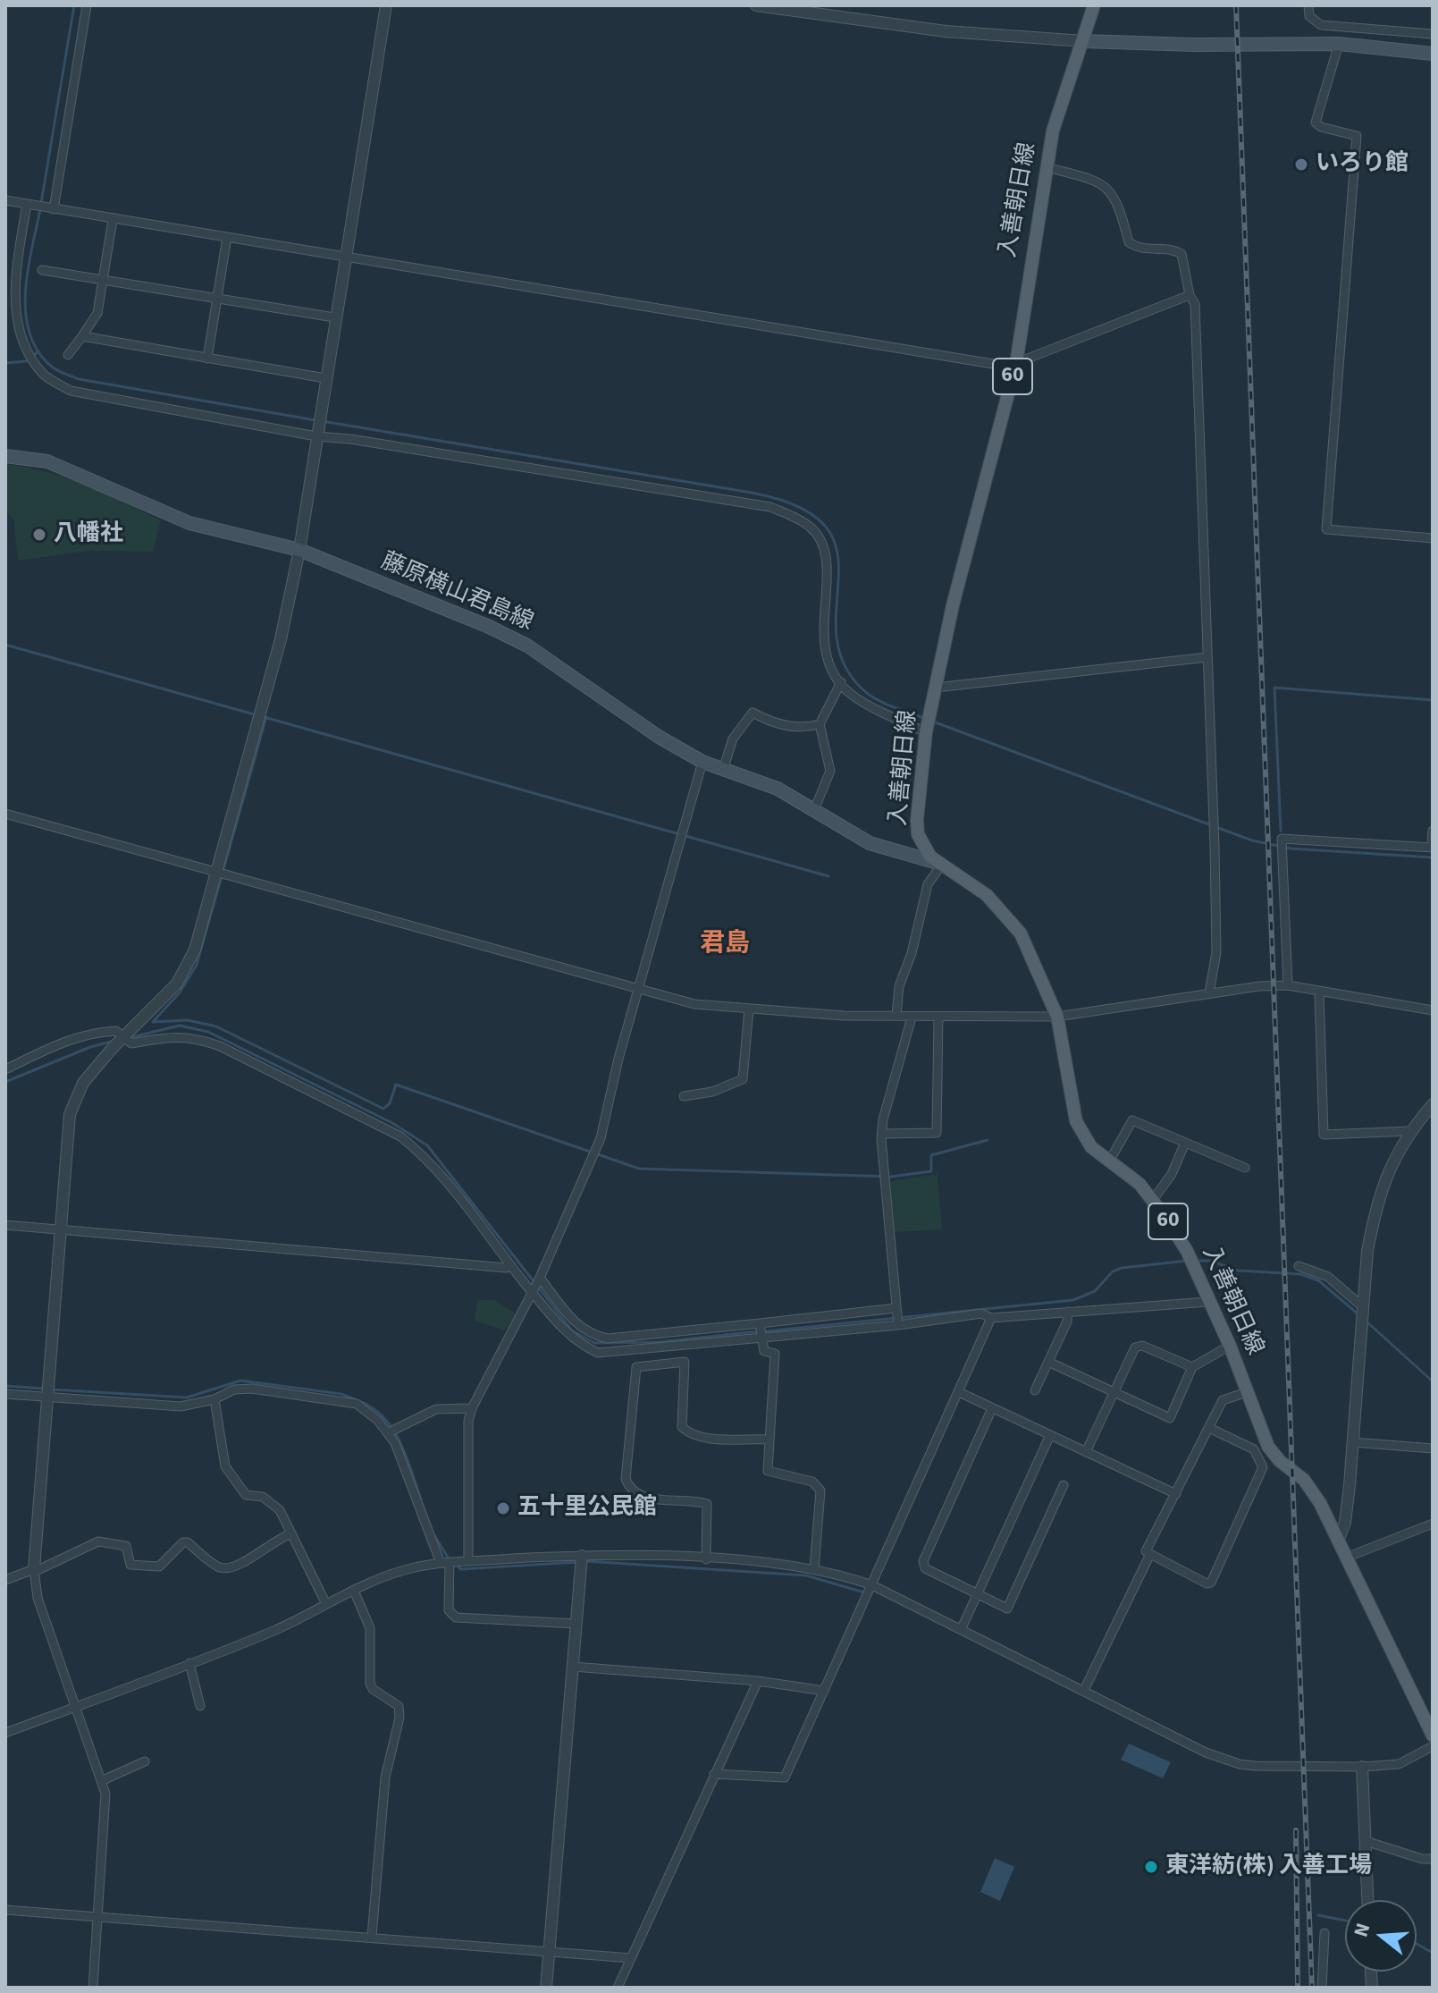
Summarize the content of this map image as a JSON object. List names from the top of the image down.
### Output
{
  "streets": {
    "main road": ["入善朝日線", "60", "藤原横山君島線"]
  },
  "crossings": [
    ["入善朝日線", "藤原横山君島線"]
  ],
  "districts": ["君島"],
  "places": [
    "いろり館",
    "八幡社",
    "五十里公民館",
    "東洋紡(株) 入善工場"
  ],
  "north": "left"
}
